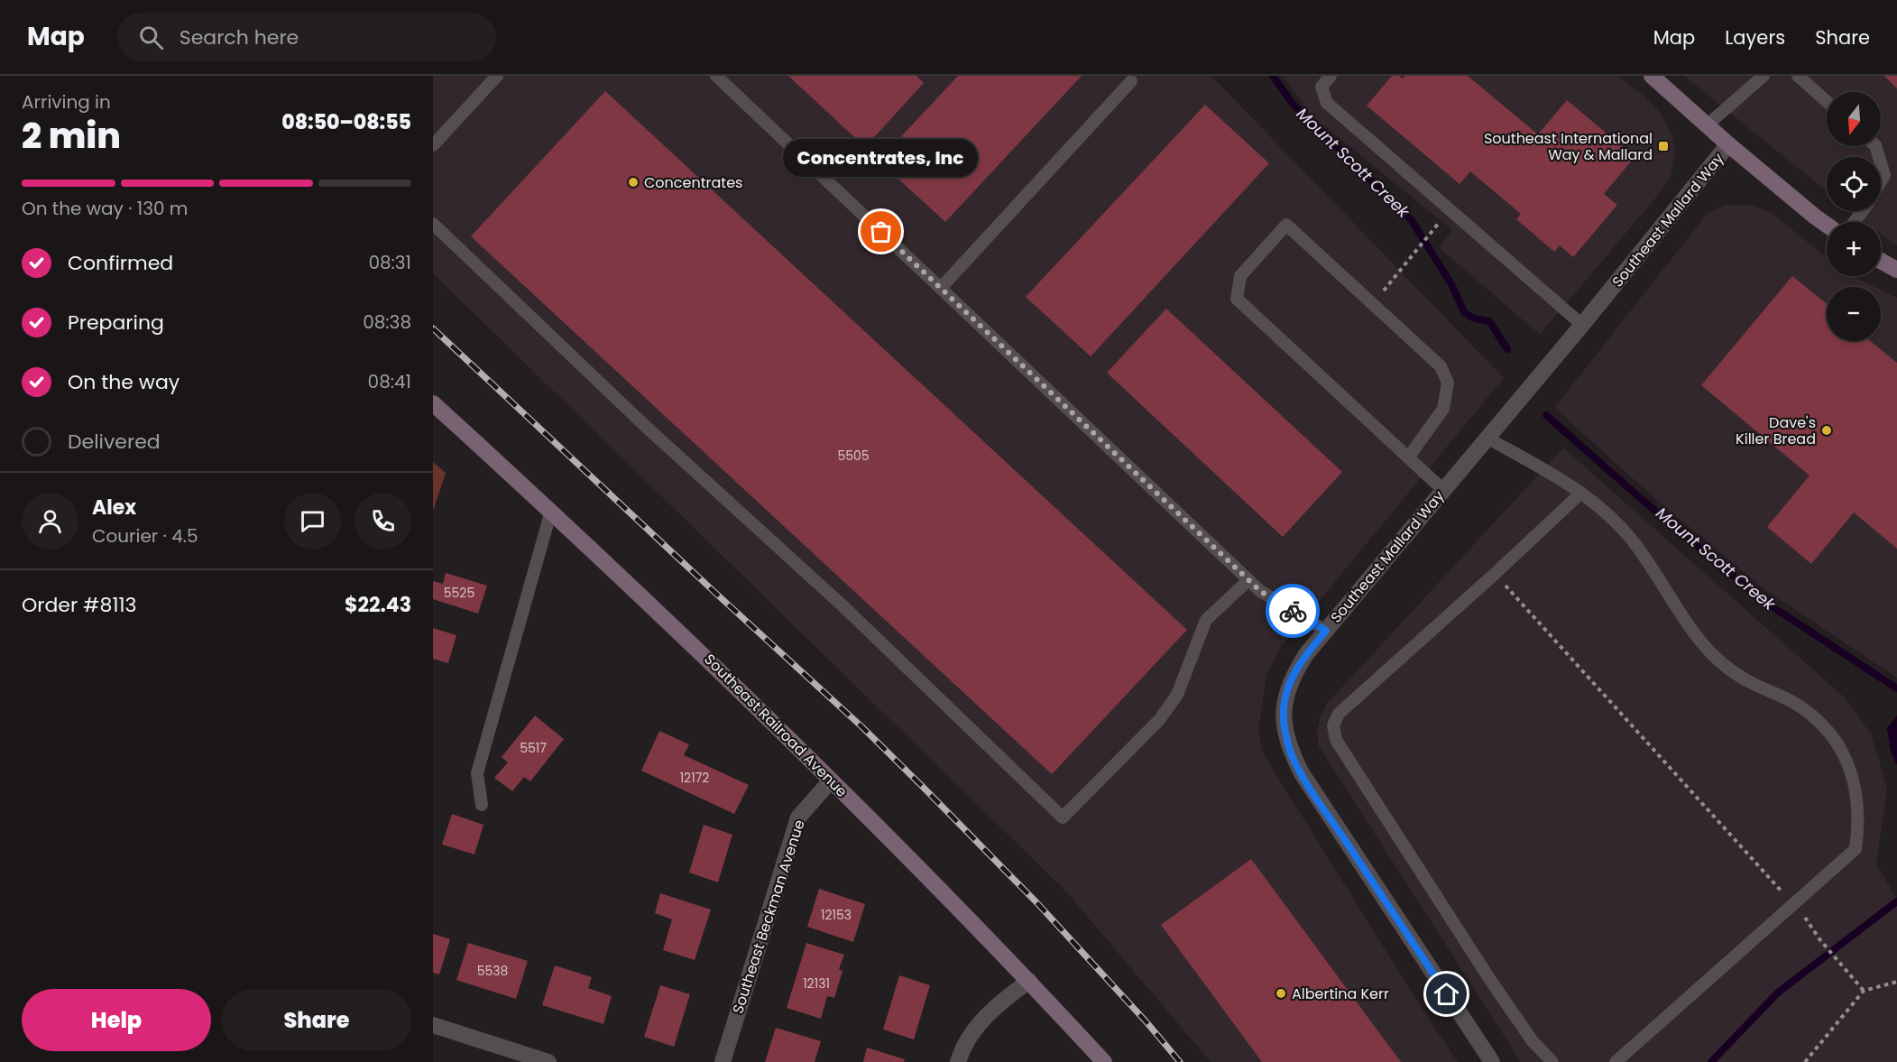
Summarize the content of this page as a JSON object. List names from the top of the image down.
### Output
{
  "streets": {
    "street": ["Southeast Mallard Way", "Southeast Railroad Avenue", "Southeast Beckman Avenue"]
  },
  "crossings": [
    ["Southeast Railroad Avenue", "Southeast Beckman Avenue"]
  ],
  "water": ["Mount Scott Creek"],
  "places": {
    "transit": ["Southeast International Way & Mallard"],
    "other": [
      "Concentrates",
      "Concentrates, Inc",
      "Dave's Killer Bread",
      "Albertina Kerr"
    ]
  },
  "house_numbers": [
    "5505",
    "5525",
    "5517",
    "12172",
    "12153",
    "5538",
    "12131"
  ],
  "north": "bottom",
  "page": {
    "header": "Map",
    "search": "Search here",
    "nav": ["Map", "Layers", "Share"],
    "heading": ["2 min", "Arriving in", "08:50–08:55"],
    "panel": [
      "Alex",
      "Courier · 4.5",
      "Order #8113",
      "$22.43"
    ],
    "map_buttons": ["+", "−"],
    "bubble": "Concentrates, Inc",
    "bar": "On the way · 130 m",
    "list": [
      ["Confirmed", "08:31"],
      ["Preparing", "08:38"],
      ["On the way", "08:41"],
      "Delivered"
    ],
    "buttons": ["Help", "Share"]
  }
}
